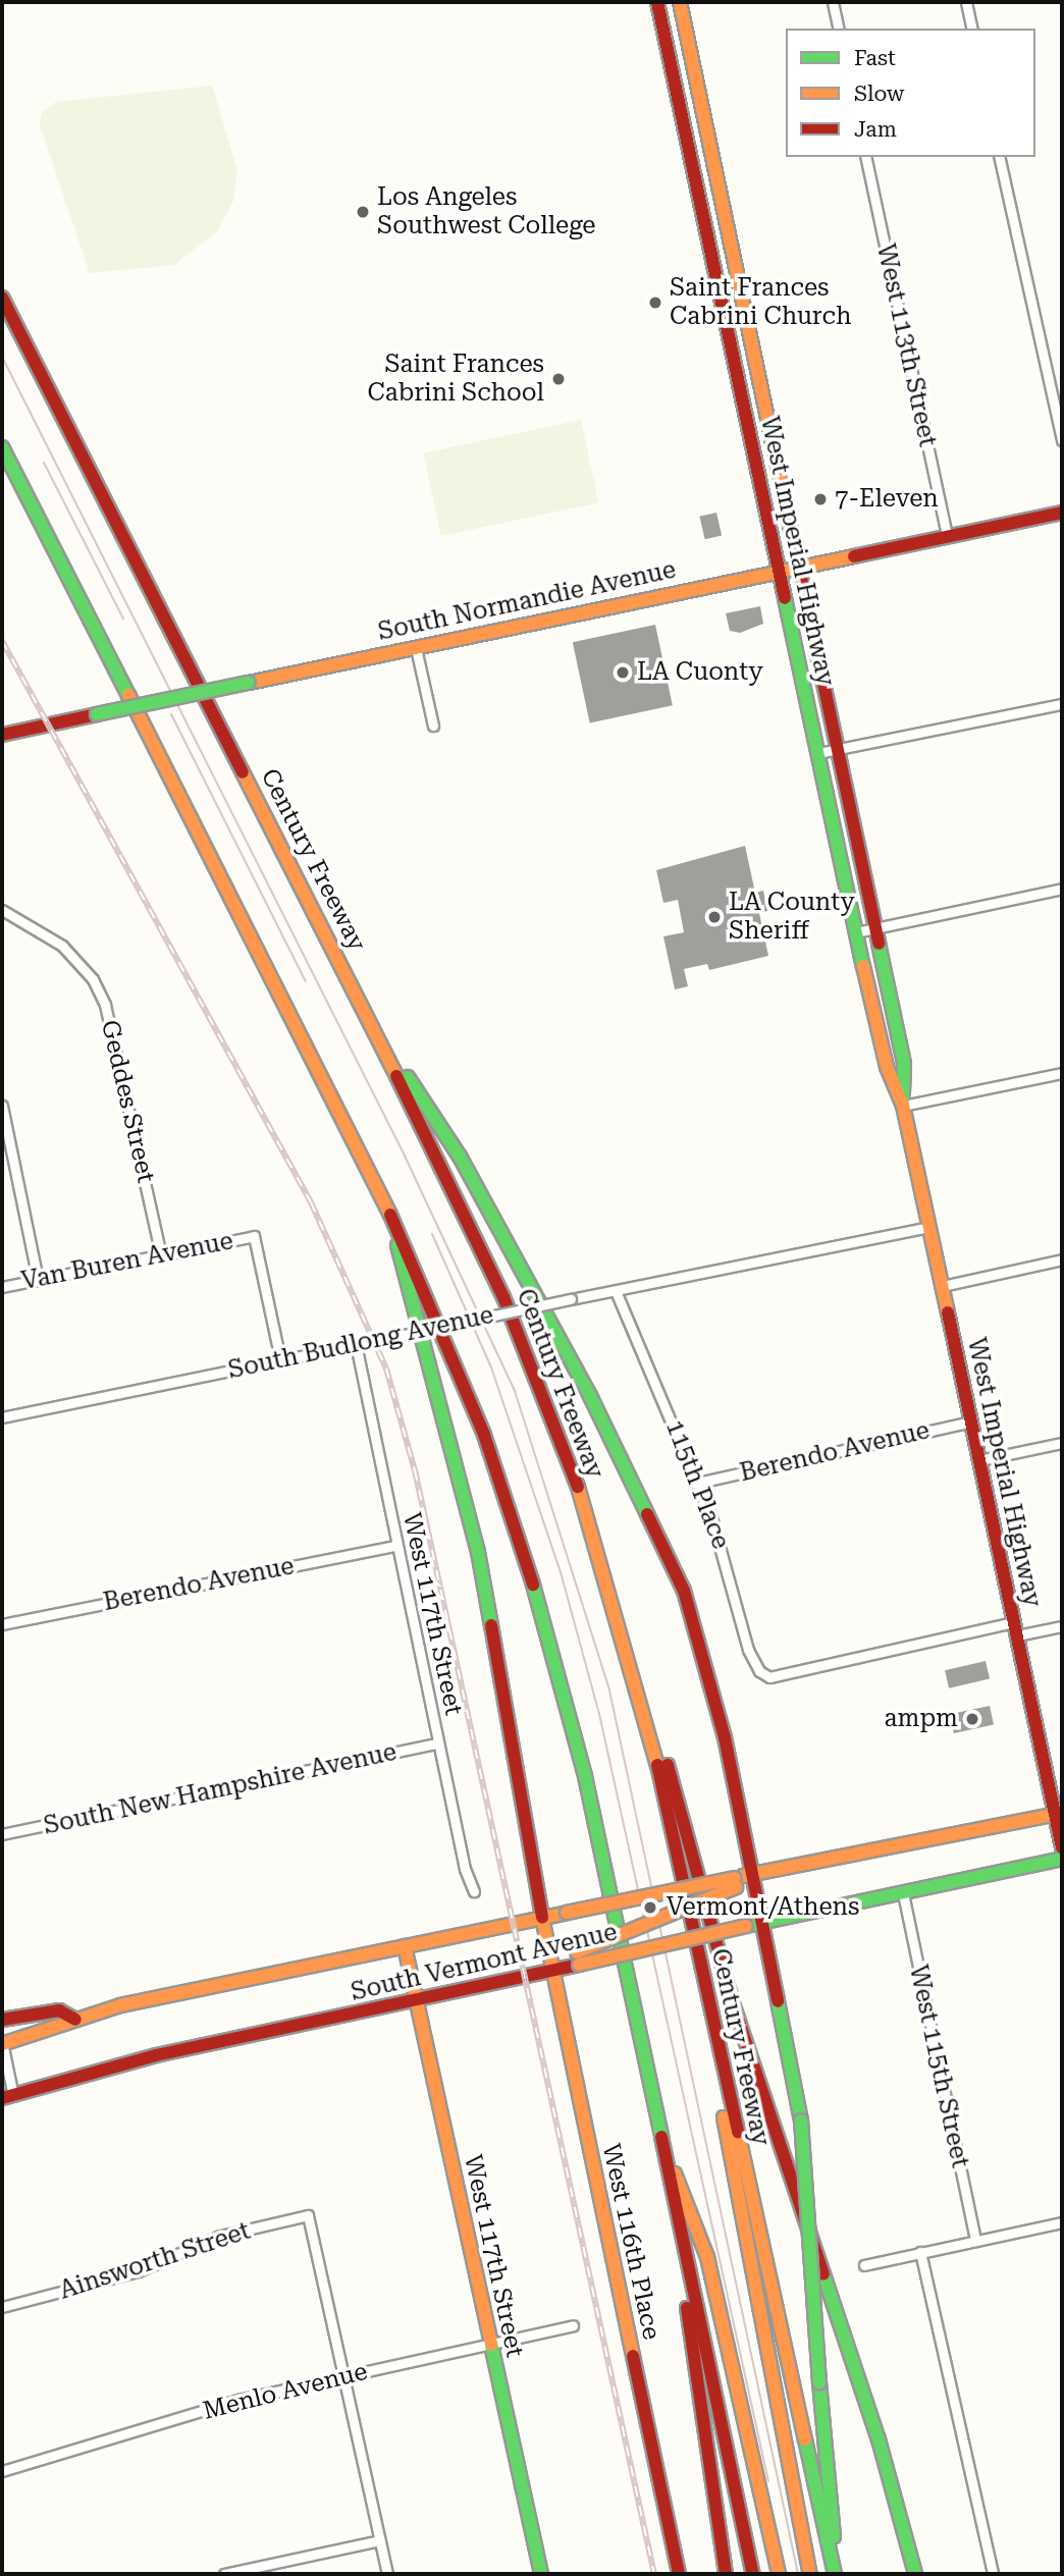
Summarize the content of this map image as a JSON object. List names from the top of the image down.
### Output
{
  "streets": {
    "main road": [
      "West Imperial Highway",
      "South Normandie Avenue",
      "Century Freeway",
      "West 117th Street",
      "South Vermont Avenue",
      "West 116th Place"
    ],
    "street": [
      "West 113th Street",
      "Geddes Street",
      "Van Buren Avenue",
      "South Budlong Avenue",
      "Berendo Avenue",
      "115th Place",
      "South New Hampshire Avenue",
      "West 115th Street",
      "Ainsworth Street",
      "Menlo Avenue"
    ]
  },
  "crossings": [
    ["West 113th Street", "South Normandie Avenue"],
    ["West Imperial Highway", "South Normandie Avenue"],
    ["West Imperial Highway", "South Budlong Avenue"],
    ["West Imperial Highway", "Berendo Avenue"],
    ["West Imperial Highway", "115th Place"],
    ["West Imperial Highway", "South Vermont Avenue"],
    ["Geddes Street", "Van Buren Avenue"],
    ["Van Buren Avenue", "South Budlong Avenue"],
    ["South Budlong Avenue", "115th Place"],
    ["South Budlong Avenue", "West 117th Street"],
    ["Berendo Avenue", "115th Place"],
    ["Berendo Avenue", "West 117th Street"],
    ["West 117th Street", "South New Hampshire Avenue"],
    ["West 117th Street", "South Vermont Avenue"],
    ["West 117th Street", "Menlo Avenue"],
    ["South Vermont Avenue", "West 115th Street"],
    ["South Vermont Avenue", "West 116th Place"],
    ["Ainsworth Street", "Menlo Avenue"]
  ],
  "places": [
    "Los Angeles Southwest College",
    "Saint Frances Cabrini Church",
    "Saint Frances Cabrini School",
    "7-Eleven",
    "LA Cuonty",
    "LA County Sheriff",
    "ampm",
    "Vermont/Athens"
  ],
  "legend": ["Fast", "Slow", "Jam"]
}
